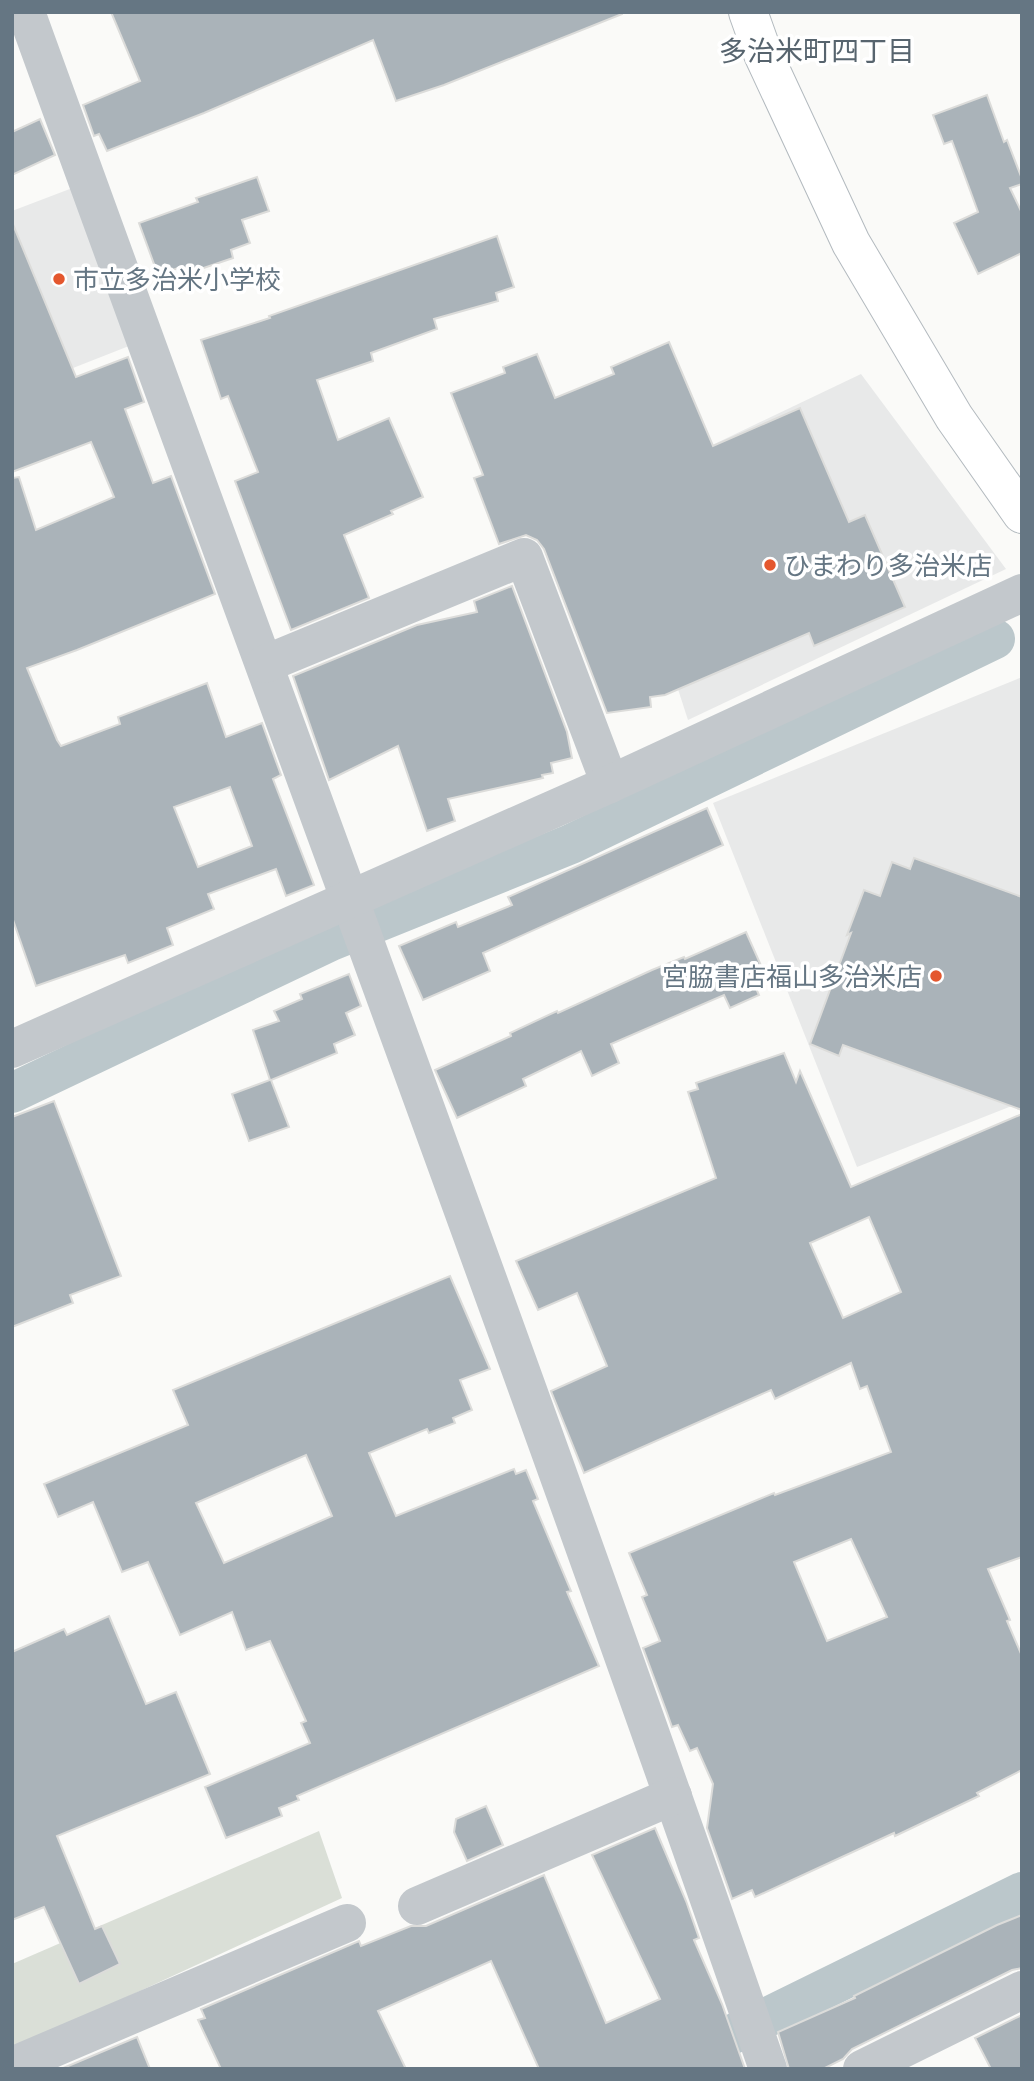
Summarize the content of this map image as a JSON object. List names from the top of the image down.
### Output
{
  "districts": ["多治米町四丁目"],
  "places": ["市立多治米小学校", "ひまわり多治米店", "宮脇書店福山多治米店"]
}
